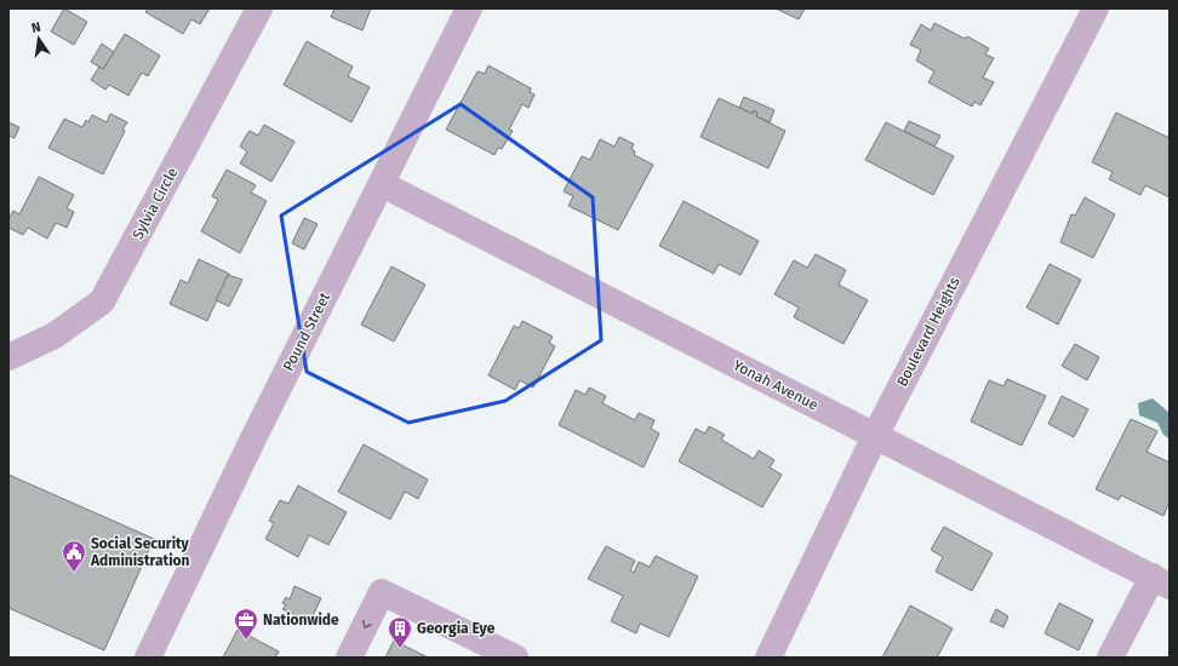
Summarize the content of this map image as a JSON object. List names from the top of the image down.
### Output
{
  "streets": {
    "street": [
      "Sylvia Circle",
      "Pound Street",
      "Boulevard Heights",
      "Yonah Avenue"
    ]
  },
  "crossings": [
    ["Pound Street", "Yonah Avenue"],
    ["Boulevard Heights", "Yonah Avenue"]
  ],
  "places": {
    "public building": ["Social Security Administration"],
    "office": ["Nationwide"],
    "building": ["Georgia Eye"]
  },
  "north": "top"
}
